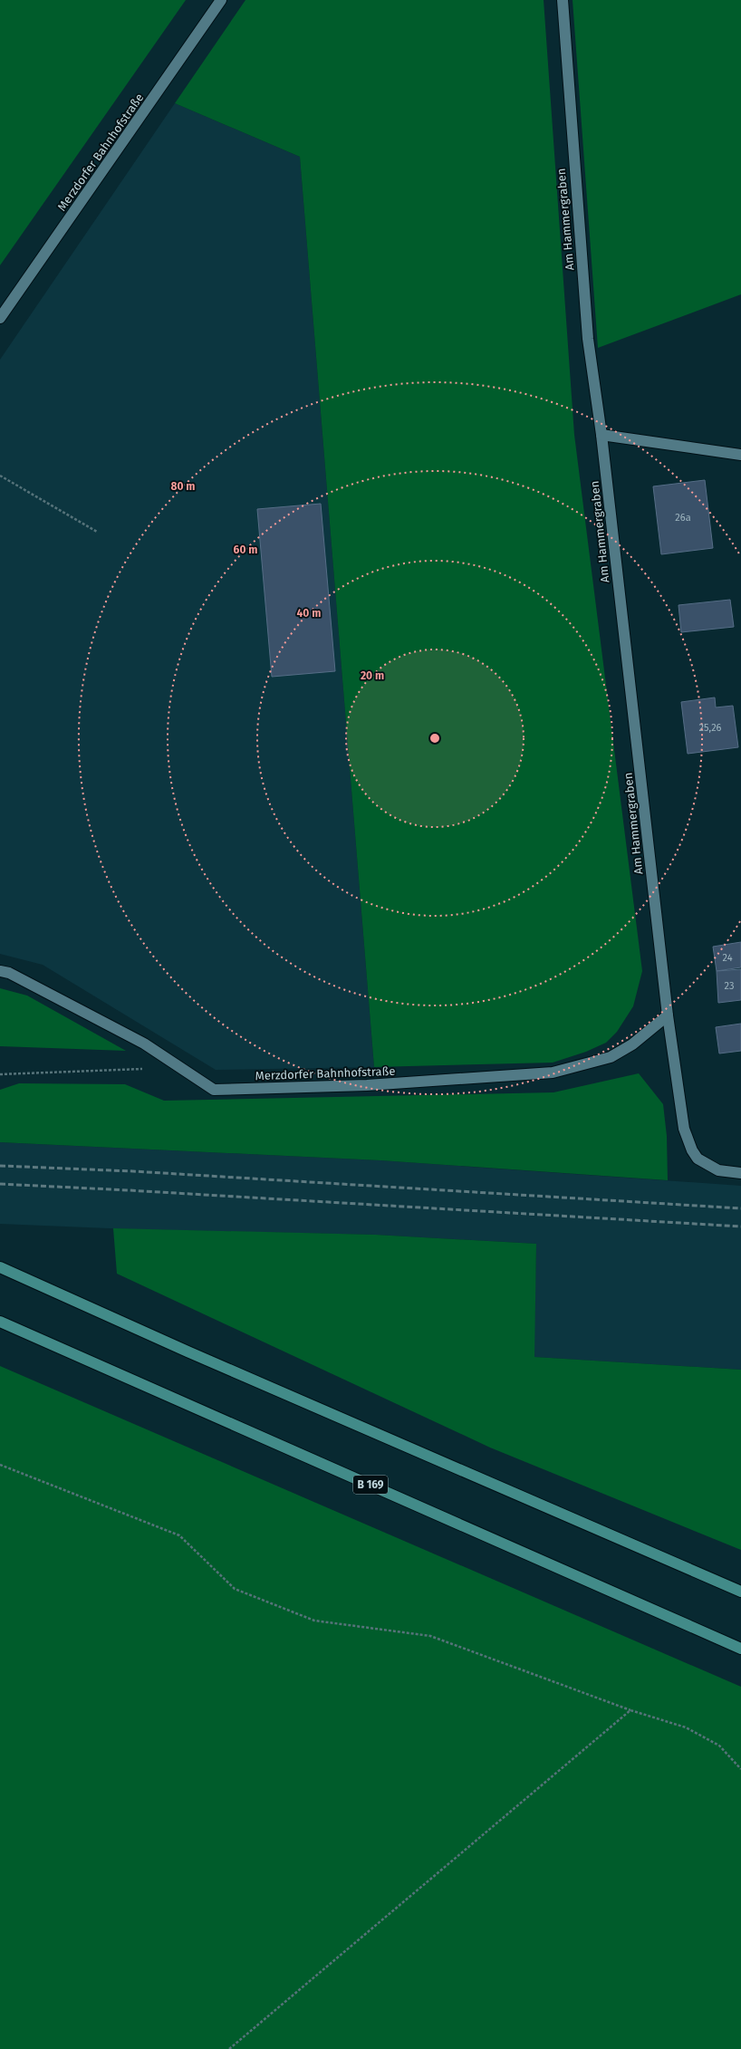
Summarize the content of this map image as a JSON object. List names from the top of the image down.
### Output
{
  "streets": {
    "main road": ["B 169"],
    "street": ["Merzdorfer Bahnhofstraße", "Am Hammergraben"]
  },
  "crossings": [
    ["Merzdorfer Bahnhofstraße", "Am Hammergraben"]
  ],
  "house_numbers": [
    "26a",
    "25,26",
    "24",
    "23"
  ],
  "rings": [
    "80 m",
    "60 m",
    "40 m",
    "20 m"
  ]
}
